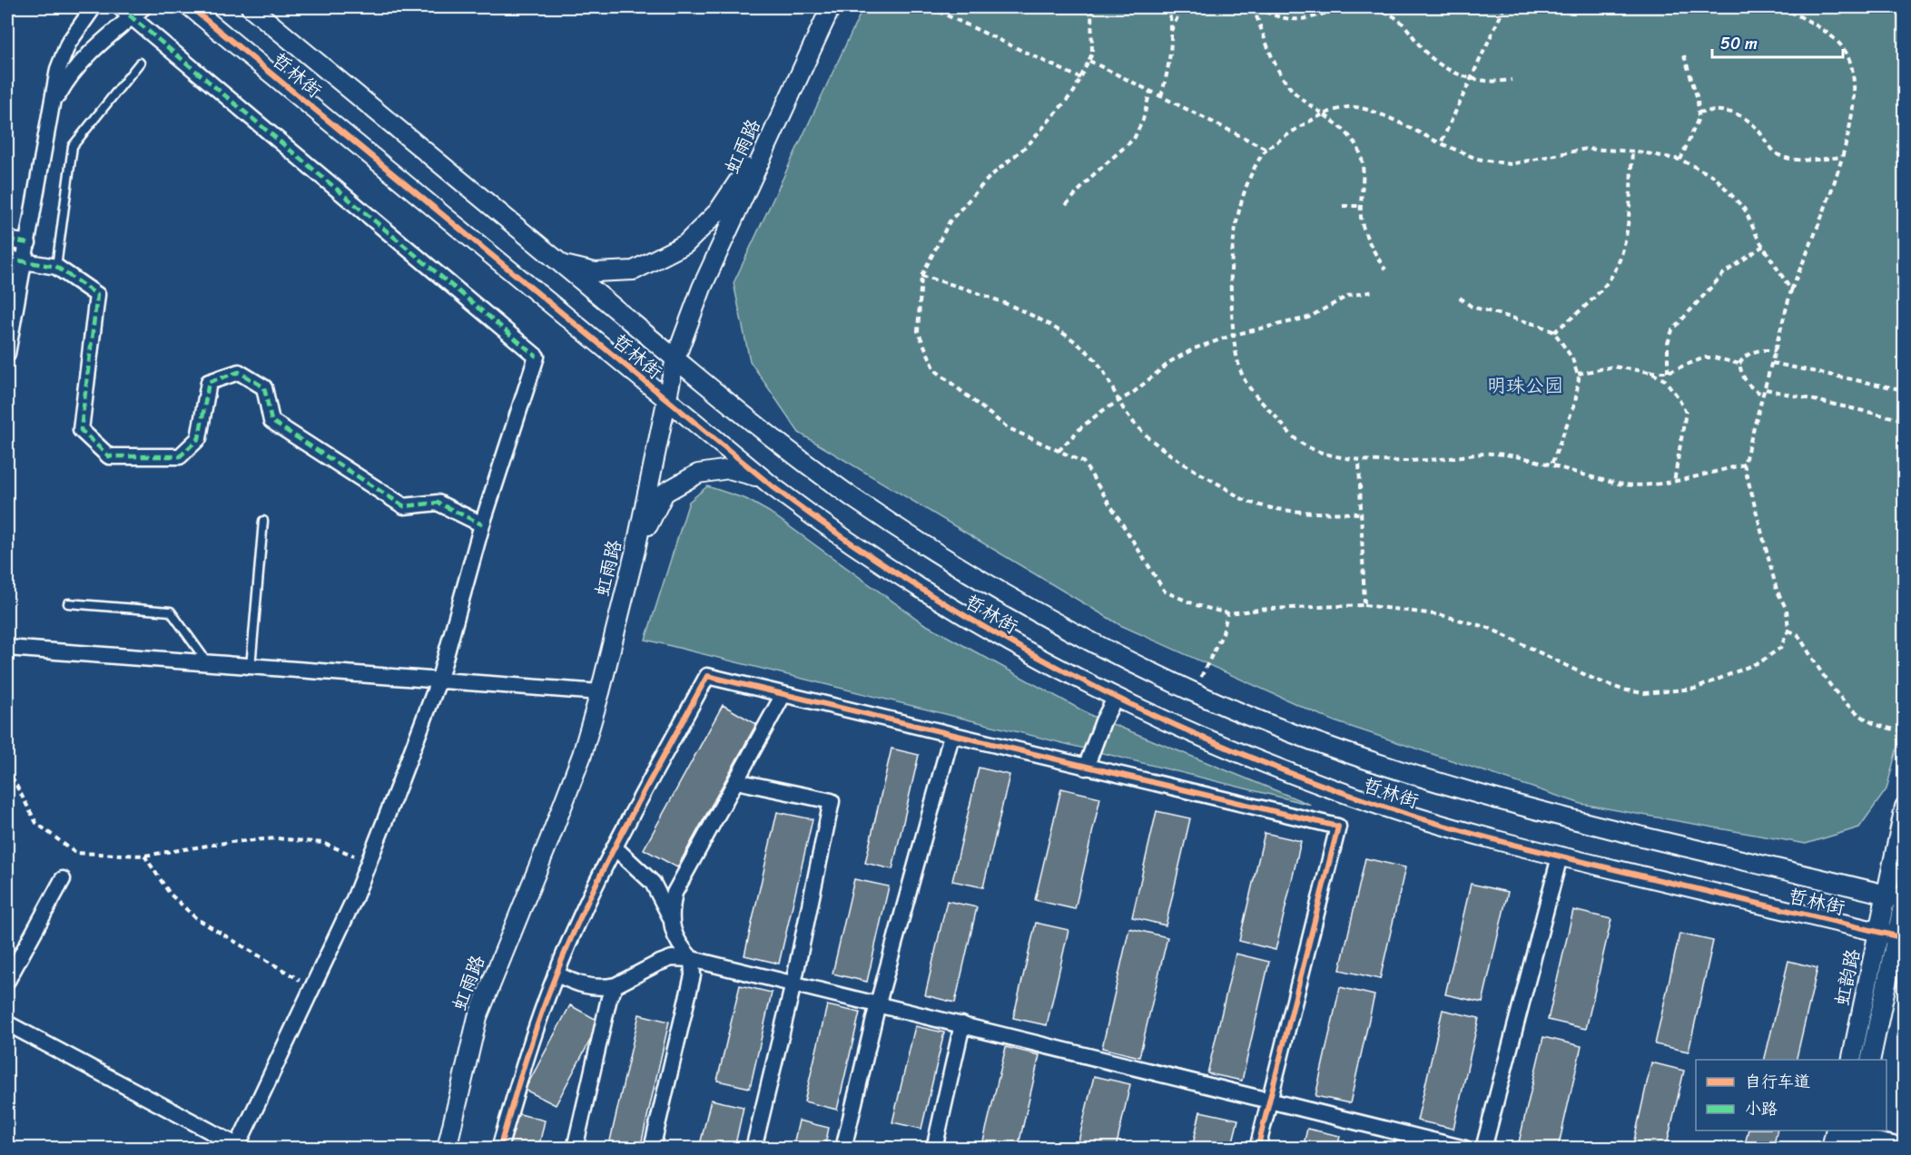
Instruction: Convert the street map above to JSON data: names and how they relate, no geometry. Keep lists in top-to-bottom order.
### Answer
{
  "streets": {
    "street": ["哲林街", "虹雨路", "虹韵路"]
  },
  "crossings": [
    ["哲林街", "虹雨路"],
    ["哲林街", "虹韵路"]
  ],
  "parks": ["明珠公园"],
  "legend": ["自行车道", "小路"],
  "scale_bar": "50 m"
}
